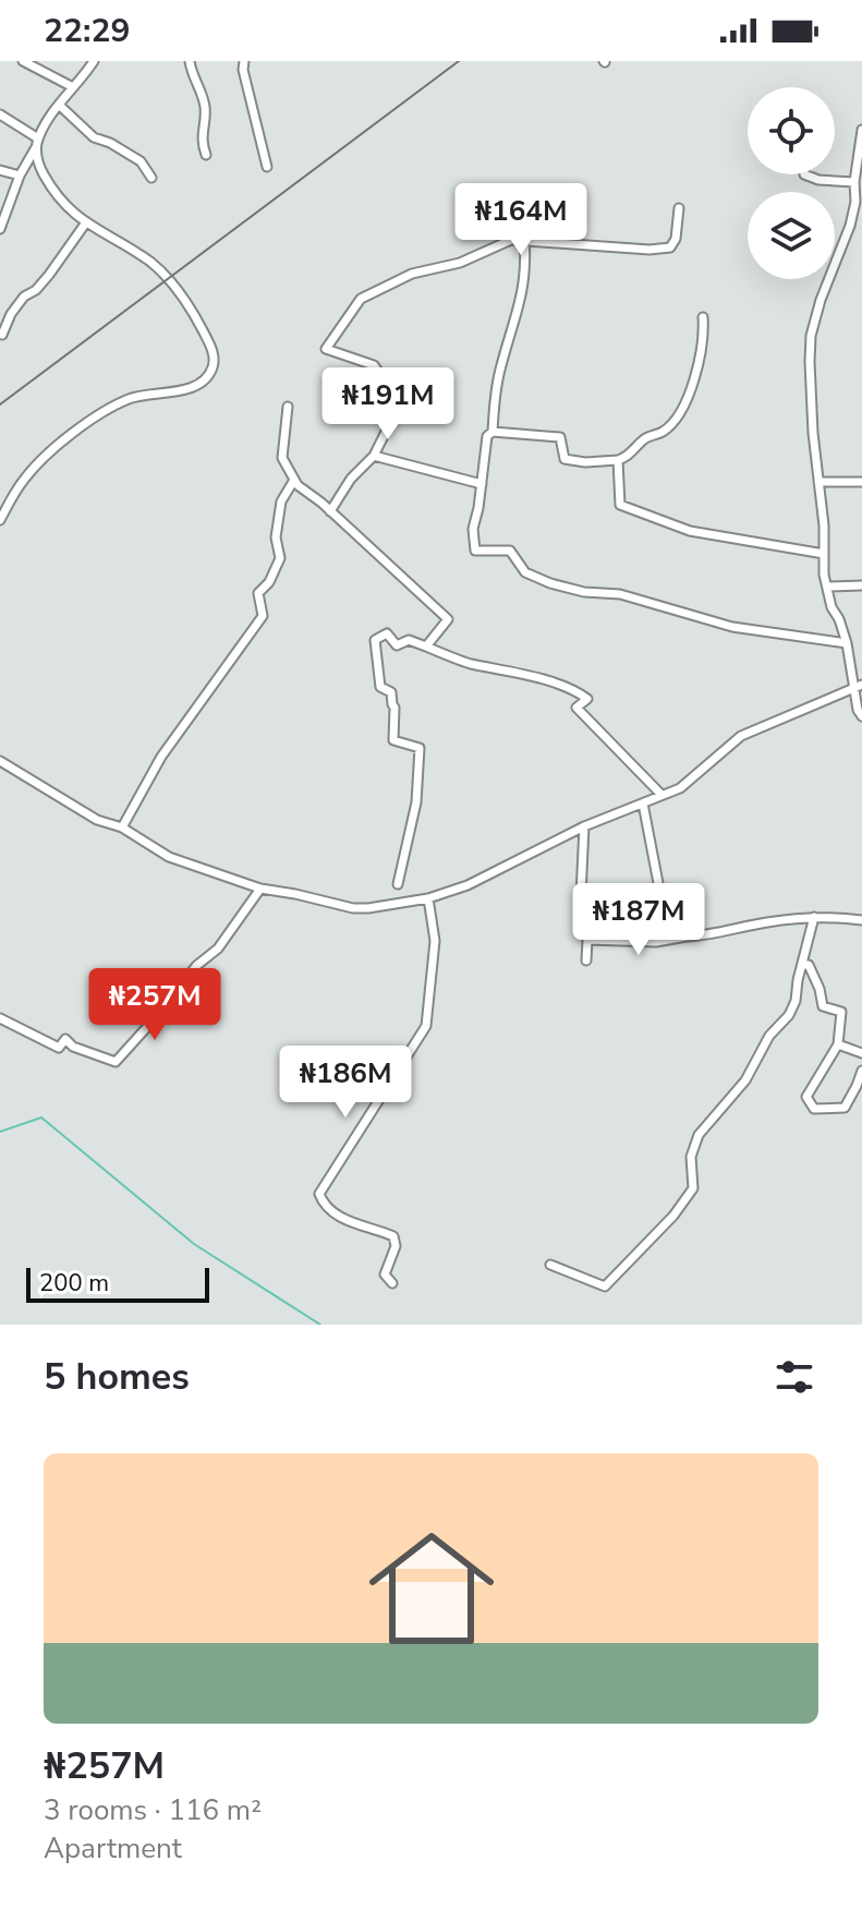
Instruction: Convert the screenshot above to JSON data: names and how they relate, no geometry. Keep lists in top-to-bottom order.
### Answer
{
  "scale_bar": "200 m",
  "page": {
    "status": "22:29",
    "price": [
      "₦164M",
      "₦191M",
      "₦187M",
      "₦257M",
      "₦186M"
    ],
    "scale": "200 m",
    "heading": "5 homes",
    "list": [
      {
        "name": "₦257M",
        "note": "3 rooms · 116 m² · Apartment"
      }
    ]
  }
}
